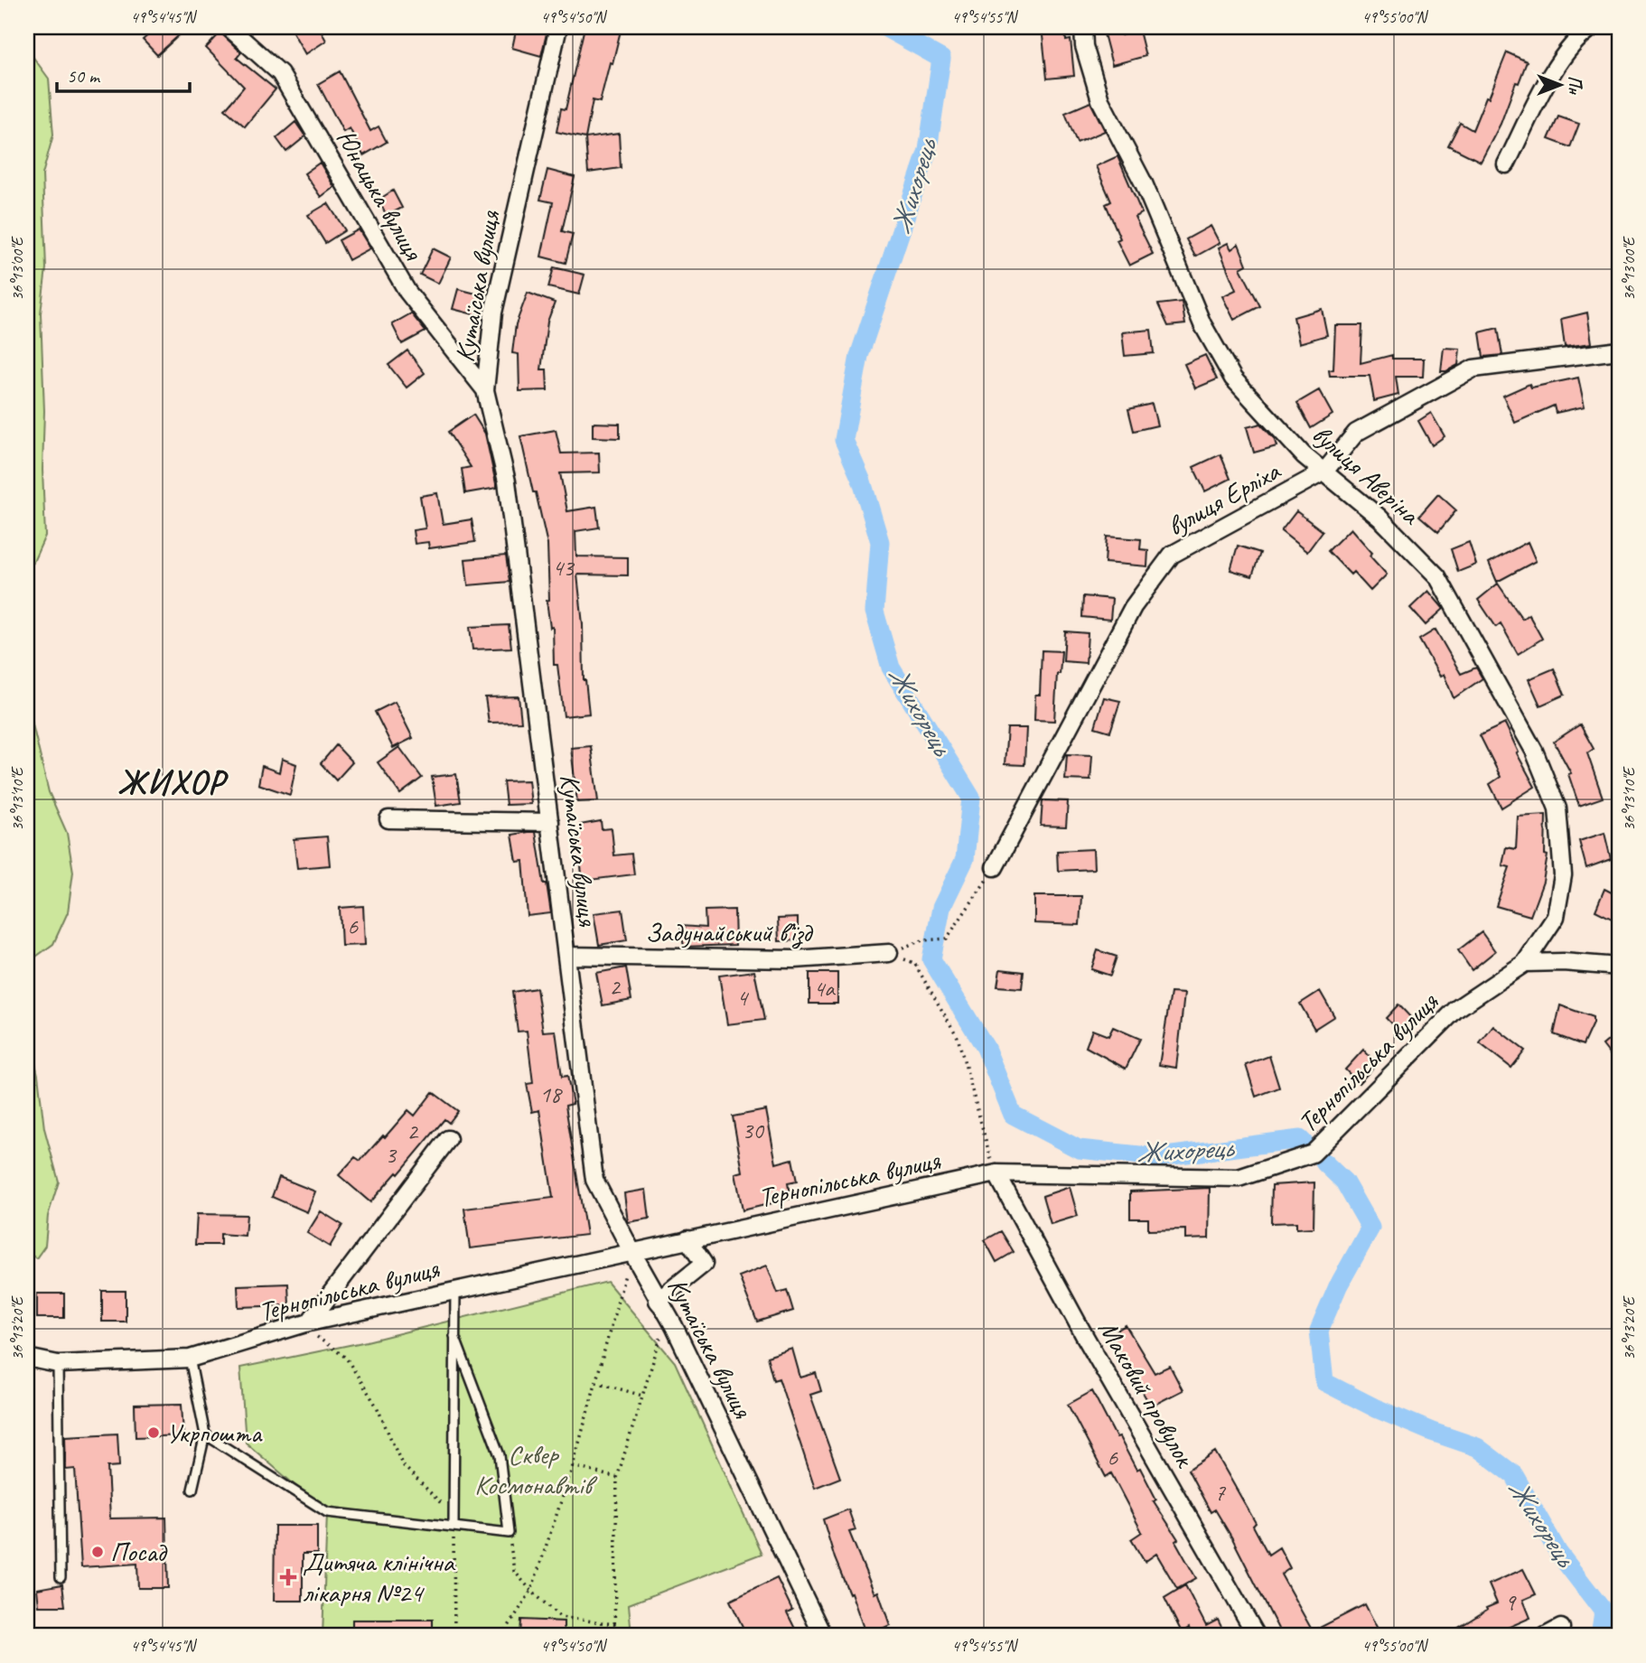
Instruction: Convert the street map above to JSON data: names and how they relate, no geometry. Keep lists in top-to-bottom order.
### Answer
{
  "streets": {
    "street": [
      "Юнацька вулиця",
      "Кутаїська вулиця",
      "вулиця Аверіна",
      "вулиця Ерліха",
      "Задунайський в’їзд",
      "Тернопільська вулиця",
      "Маковий провулок"
    ]
  },
  "crossings": [
    ["Юнацька вулиця", "Кутаїська вулиця"],
    ["Кутаїська вулиця", "Задунайський в’їзд"],
    ["Кутаїська вулиця", "Тернопільська вулиця"],
    ["вулиця Аверіна", "вулиця Ерліха"],
    ["вулиця Аверіна", "Тернопільська вулиця"],
    ["Тернопільська вулиця", "Маковий провулок"]
  ],
  "districts": ["ЖИХОР"],
  "water": ["Жихорець"],
  "parks": ["Сквер Космонавтів"],
  "places": {
    "other": ["Укрпошта", "Посад"],
    "health": ["Дитяча клінічна лікарня №24"]
  },
  "house_numbers": [
    "43",
    "6",
    "2",
    "4а",
    "4",
    "18",
    "30",
    "2",
    "3",
    "6",
    "7",
    "9"
  ],
  "scale_bar": "50 m",
  "north": "right",
  "coordinates": [
    "49°54'45\"N",
    "49°54'50\"N",
    "49°54'55\"N",
    "49°55'00\"N",
    "36°13'00\"E",
    "36°13'10\"E",
    "36°13'20\"E"
  ]
}
